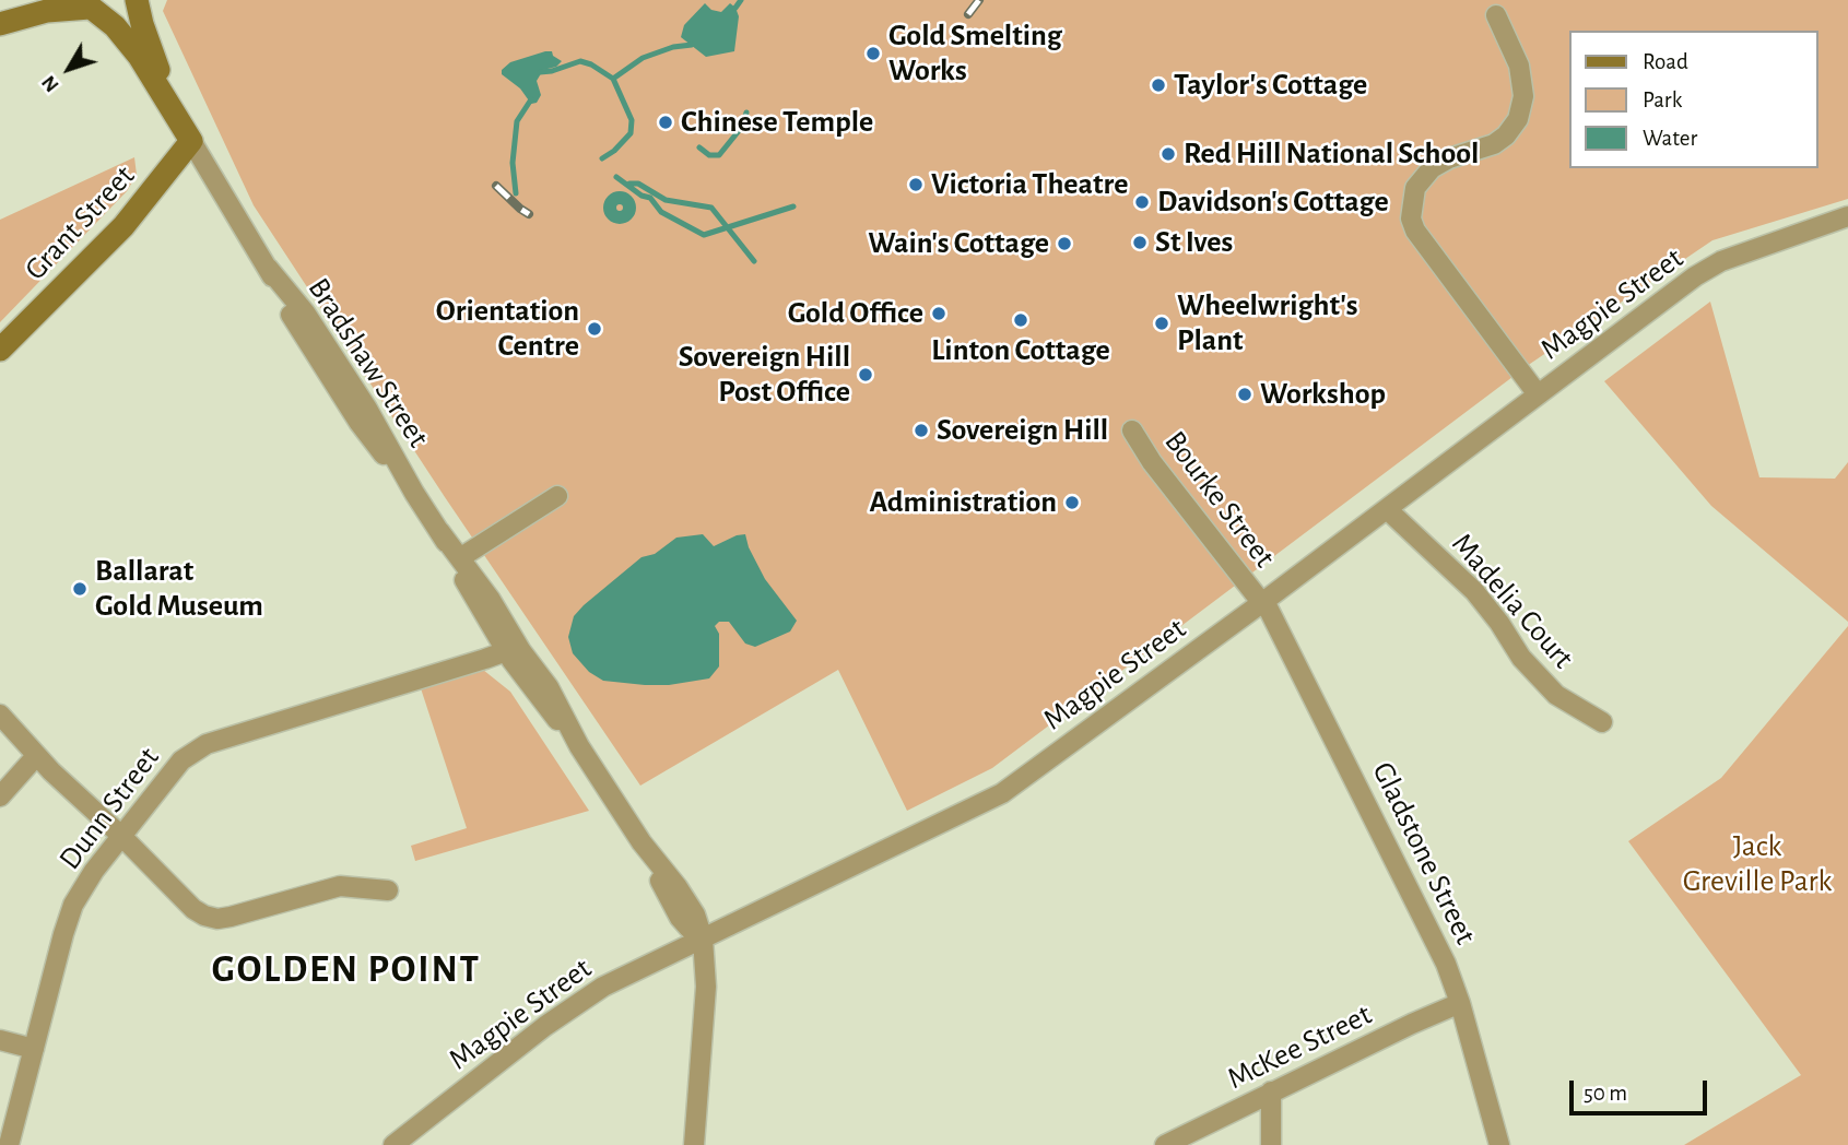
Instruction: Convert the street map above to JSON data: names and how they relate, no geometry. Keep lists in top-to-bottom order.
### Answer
{
  "streets": {
    "main road": ["Grant Street", "Bradshaw Street"],
    "street": [
      "Magpie Street",
      "Bourke Street",
      "Madelia Court",
      "Dunn Street",
      "Gladstone Street",
      "McKee Street"
    ]
  },
  "crossings": [
    ["Grant Street", "Bradshaw Street"],
    ["Magpie Street", "Bradshaw Street"],
    ["Magpie Street", "Bourke Street"],
    ["Magpie Street", "Madelia Court"],
    ["Magpie Street", "Gladstone Street"],
    ["Bradshaw Street", "Dunn Street"],
    ["Bourke Street", "Gladstone Street"],
    ["Gladstone Street", "McKee Street"]
  ],
  "districts": ["GOLDEN POINT"],
  "parks": ["Jack Greville Park"],
  "places": [
    "Gold Smelting Works",
    "Taylor's Cottage",
    "Chinese Temple",
    "Red Hill National School",
    "Victoria Theatre",
    "Davidson's Cottage",
    "St Ives",
    "Wain's Cottage",
    "Gold Office",
    "Linton Cottage",
    "Wheelwright's Plant",
    "Orientation Centre",
    "Sovereign Hill Post Office",
    "Workshop",
    "Sovereign Hill",
    "Administration",
    "Ballarat Gold Museum"
  ],
  "legend": ["Road", "Park", "Water"],
  "scale_bar": "50 m",
  "north": "bottom left"
}
